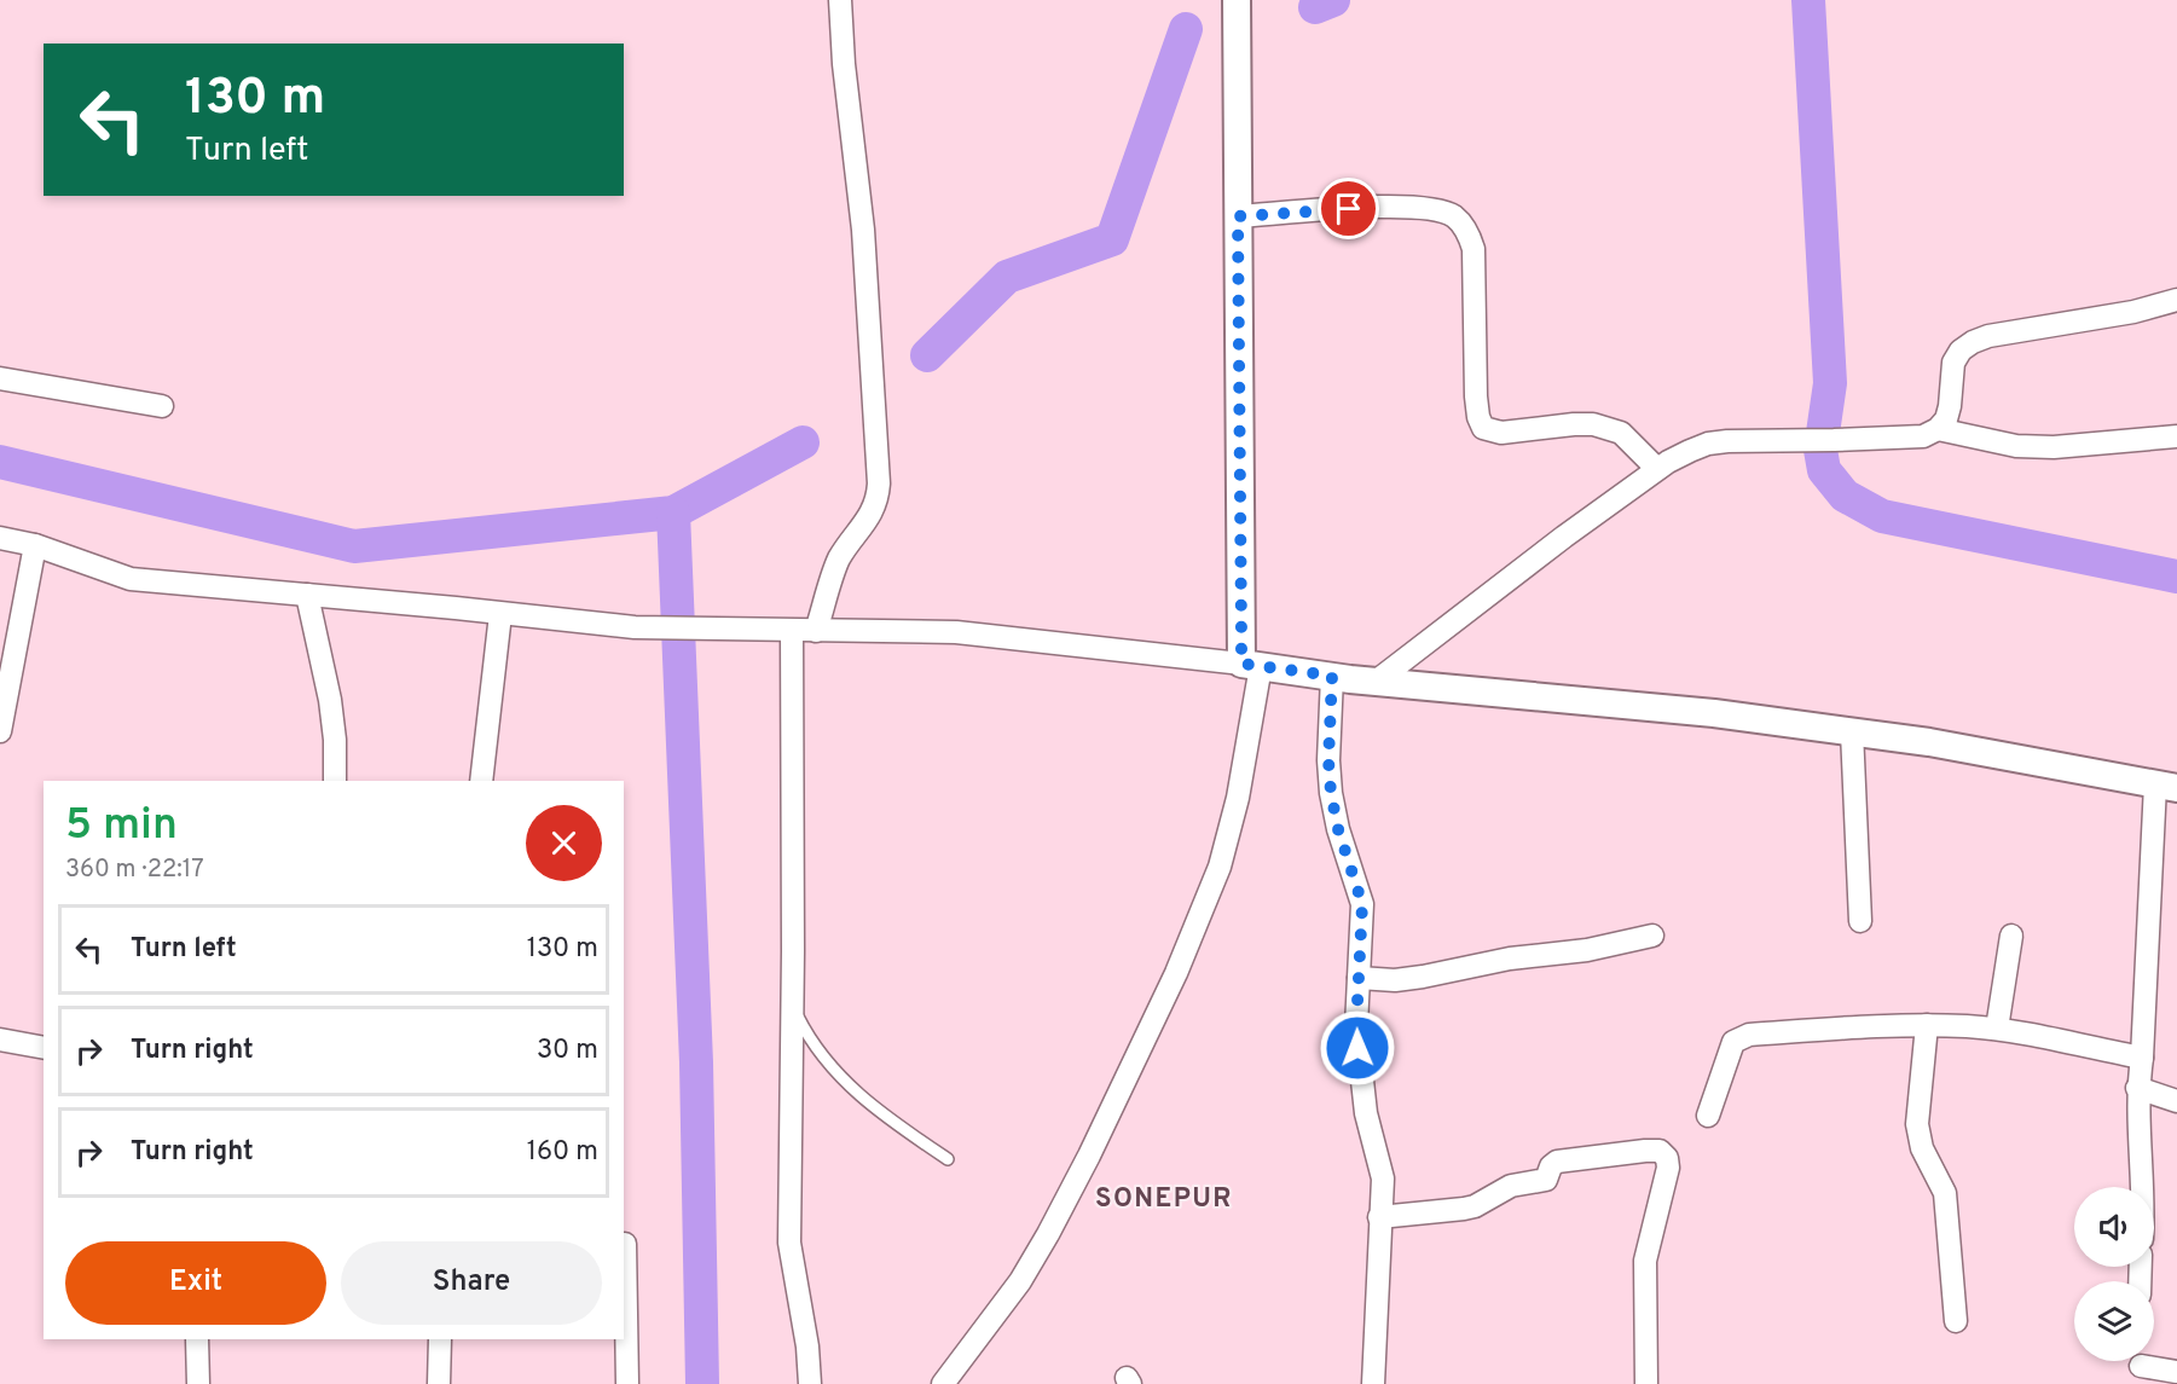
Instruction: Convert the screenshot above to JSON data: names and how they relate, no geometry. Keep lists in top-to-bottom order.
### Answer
{
  "districts": ["SONEPUR"],
  "page": {
    "turn": ["130 m", "Turn left"],
    "heading": ["5 min", "360 m · 22:17"],
    "list": [
      {
        "name": "Turn left",
        "value": "130 m"
      },
      {
        "name": "Turn right",
        "value": "30 m"
      },
      {
        "name": "Turn right",
        "value": "160 m"
      }
    ],
    "buttons": ["Exit", "Share"]
  }
}
